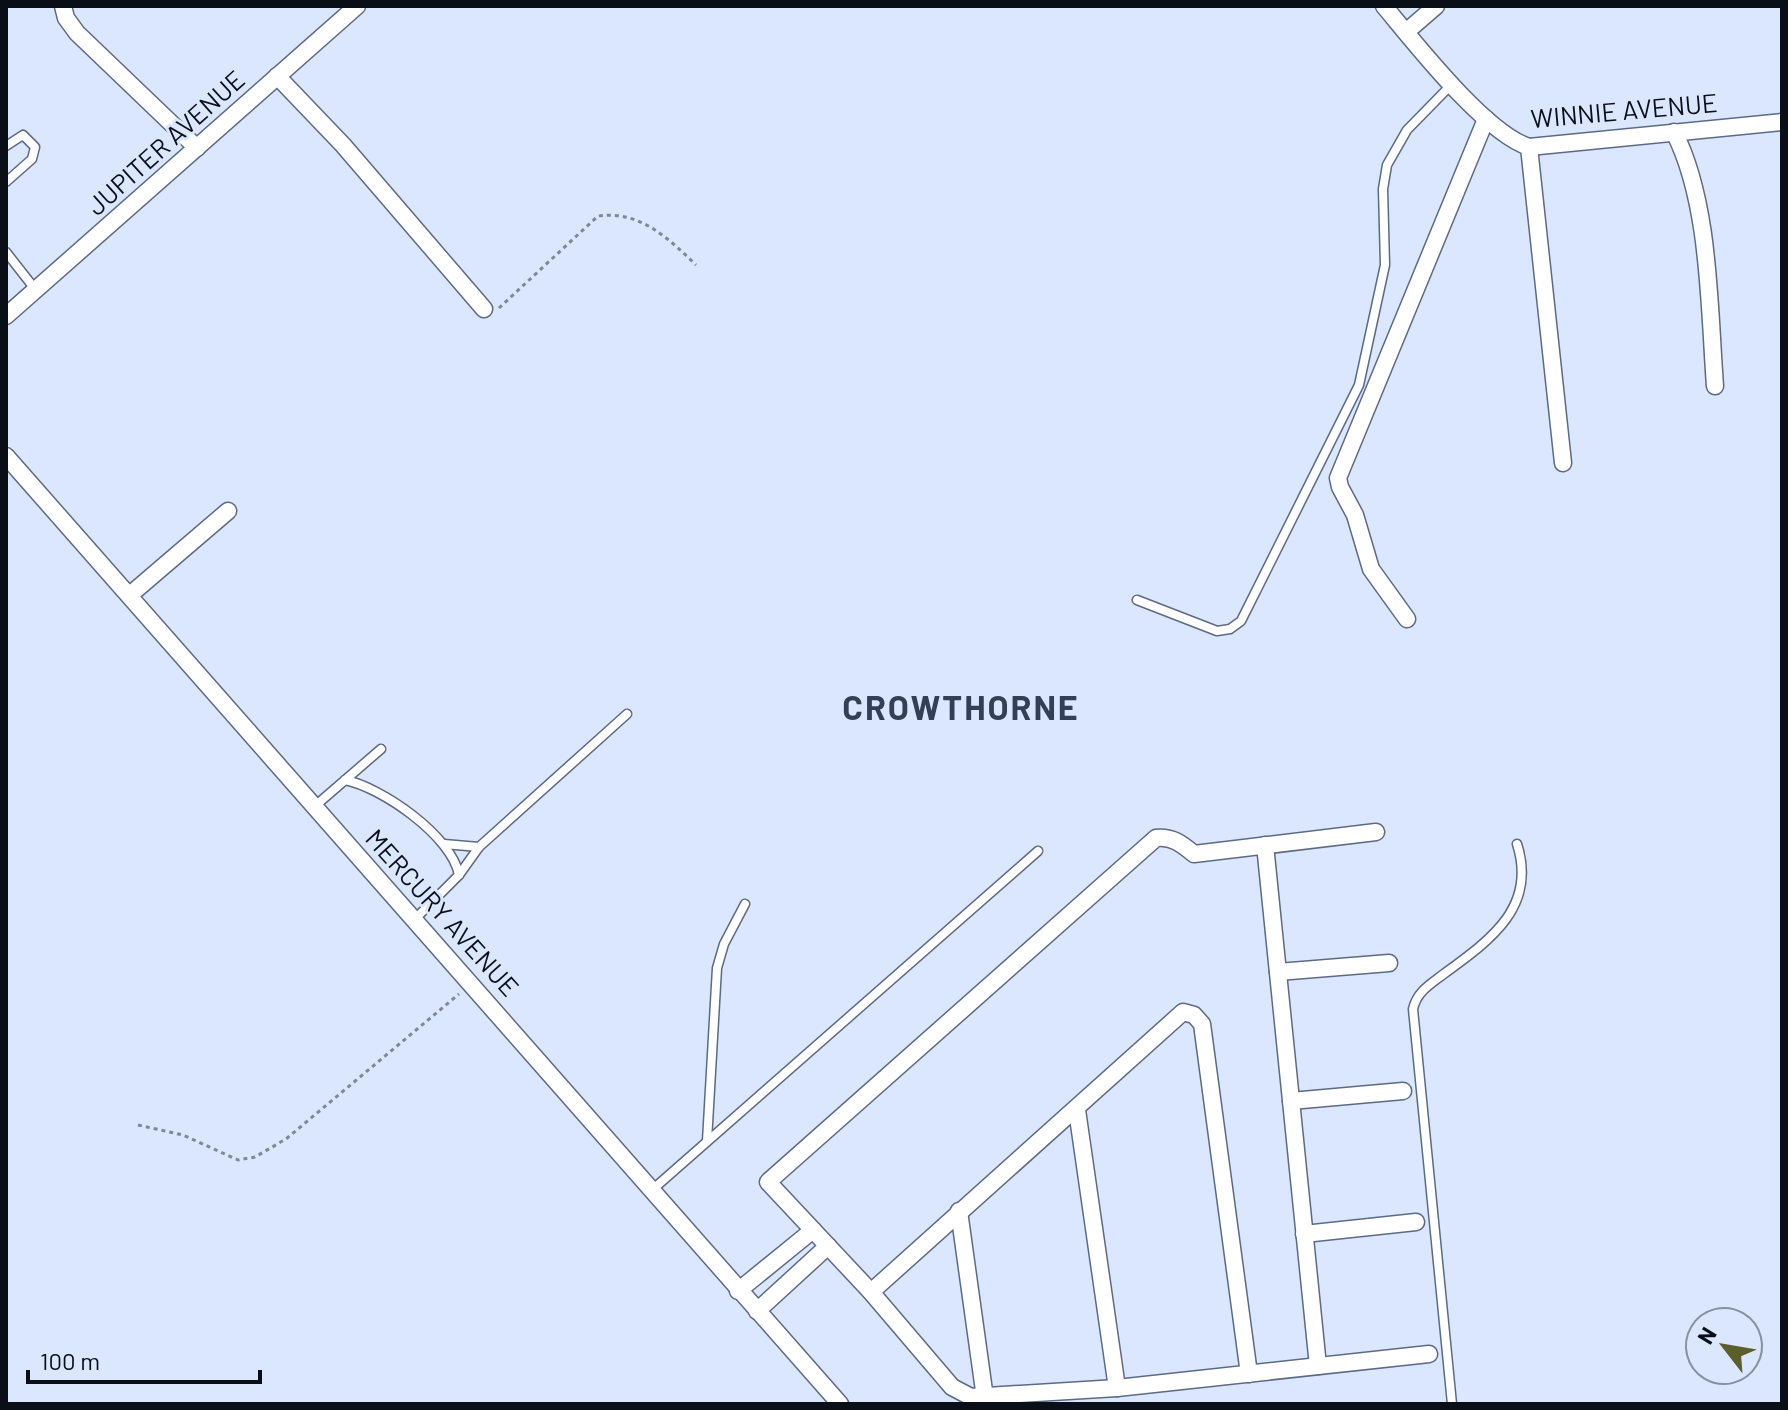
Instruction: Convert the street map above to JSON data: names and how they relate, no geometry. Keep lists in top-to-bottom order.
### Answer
{
  "streets": {
    "street": ["WINNIE AVENUE", "JUPITER AVENUE", "MERCURY AVENUE"]
  },
  "districts": ["CROWTHORNE"],
  "scale_bar": "100 m",
  "north": "top left"
}
